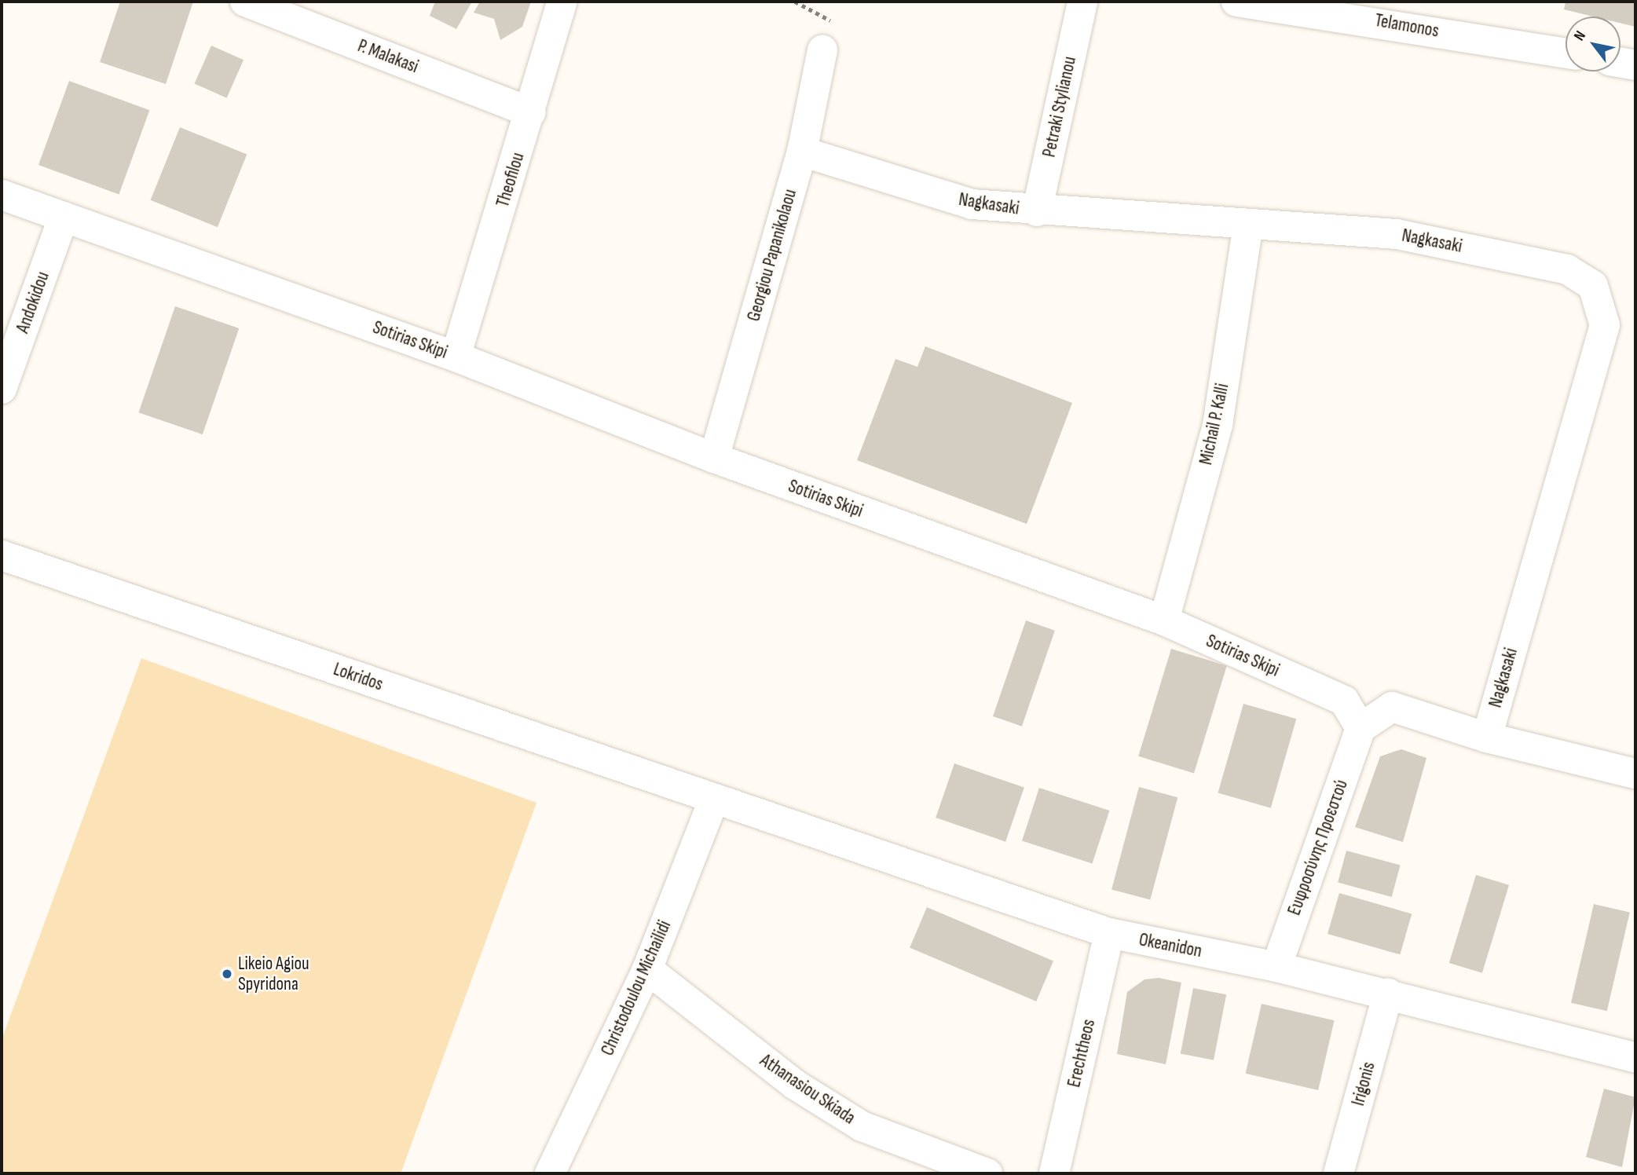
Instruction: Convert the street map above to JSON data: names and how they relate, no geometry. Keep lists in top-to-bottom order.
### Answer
{
  "streets": {
    "street": [
      "Telamonos",
      "P. Malakasi",
      "Petraki Stylianou",
      "Theofilou",
      "Nagkasaki",
      "Georgiou Papanikolaou",
      "Andokidou",
      "Sotirias Skipi",
      "Michail P. Kalli",
      "Lokridos",
      "Ευφροσύνης Προεστού",
      "Okeanidon",
      "Christodoulou Michailidi",
      "Erechtheos",
      "Irigonis",
      "Athanasiou Skiada"
    ]
  },
  "crossings": [
    ["P. Malakasi", "Theofilou"],
    ["Petraki Stylianou", "Nagkasaki"],
    ["Theofilou", "Sotirias Skipi"],
    ["Nagkasaki", "Georgiou Papanikolaou"],
    ["Nagkasaki", "Michail P. Kalli"],
    ["Georgiou Papanikolaou", "Sotirias Skipi"],
    ["Andokidou", "Sotirias Skipi"],
    ["Sotirias Skipi", "Michail P. Kalli"],
    ["Sotirias Skipi", "Ευφροσύνης Προεστού"],
    ["Lokridos", "Okeanidon"],
    ["Lokridos", "Christodoulou Michailidi"],
    ["Ευφροσύνης Προεστού", "Okeanidon"],
    ["Okeanidon", "Christodoulou Michailidi"],
    ["Okeanidon", "Erechtheos"],
    ["Okeanidon", "Irigonis"],
    ["Christodoulou Michailidi", "Athanasiou Skiada"]
  ],
  "places": ["Likeio Agiou Spyridona"],
  "north": "top left"
}
